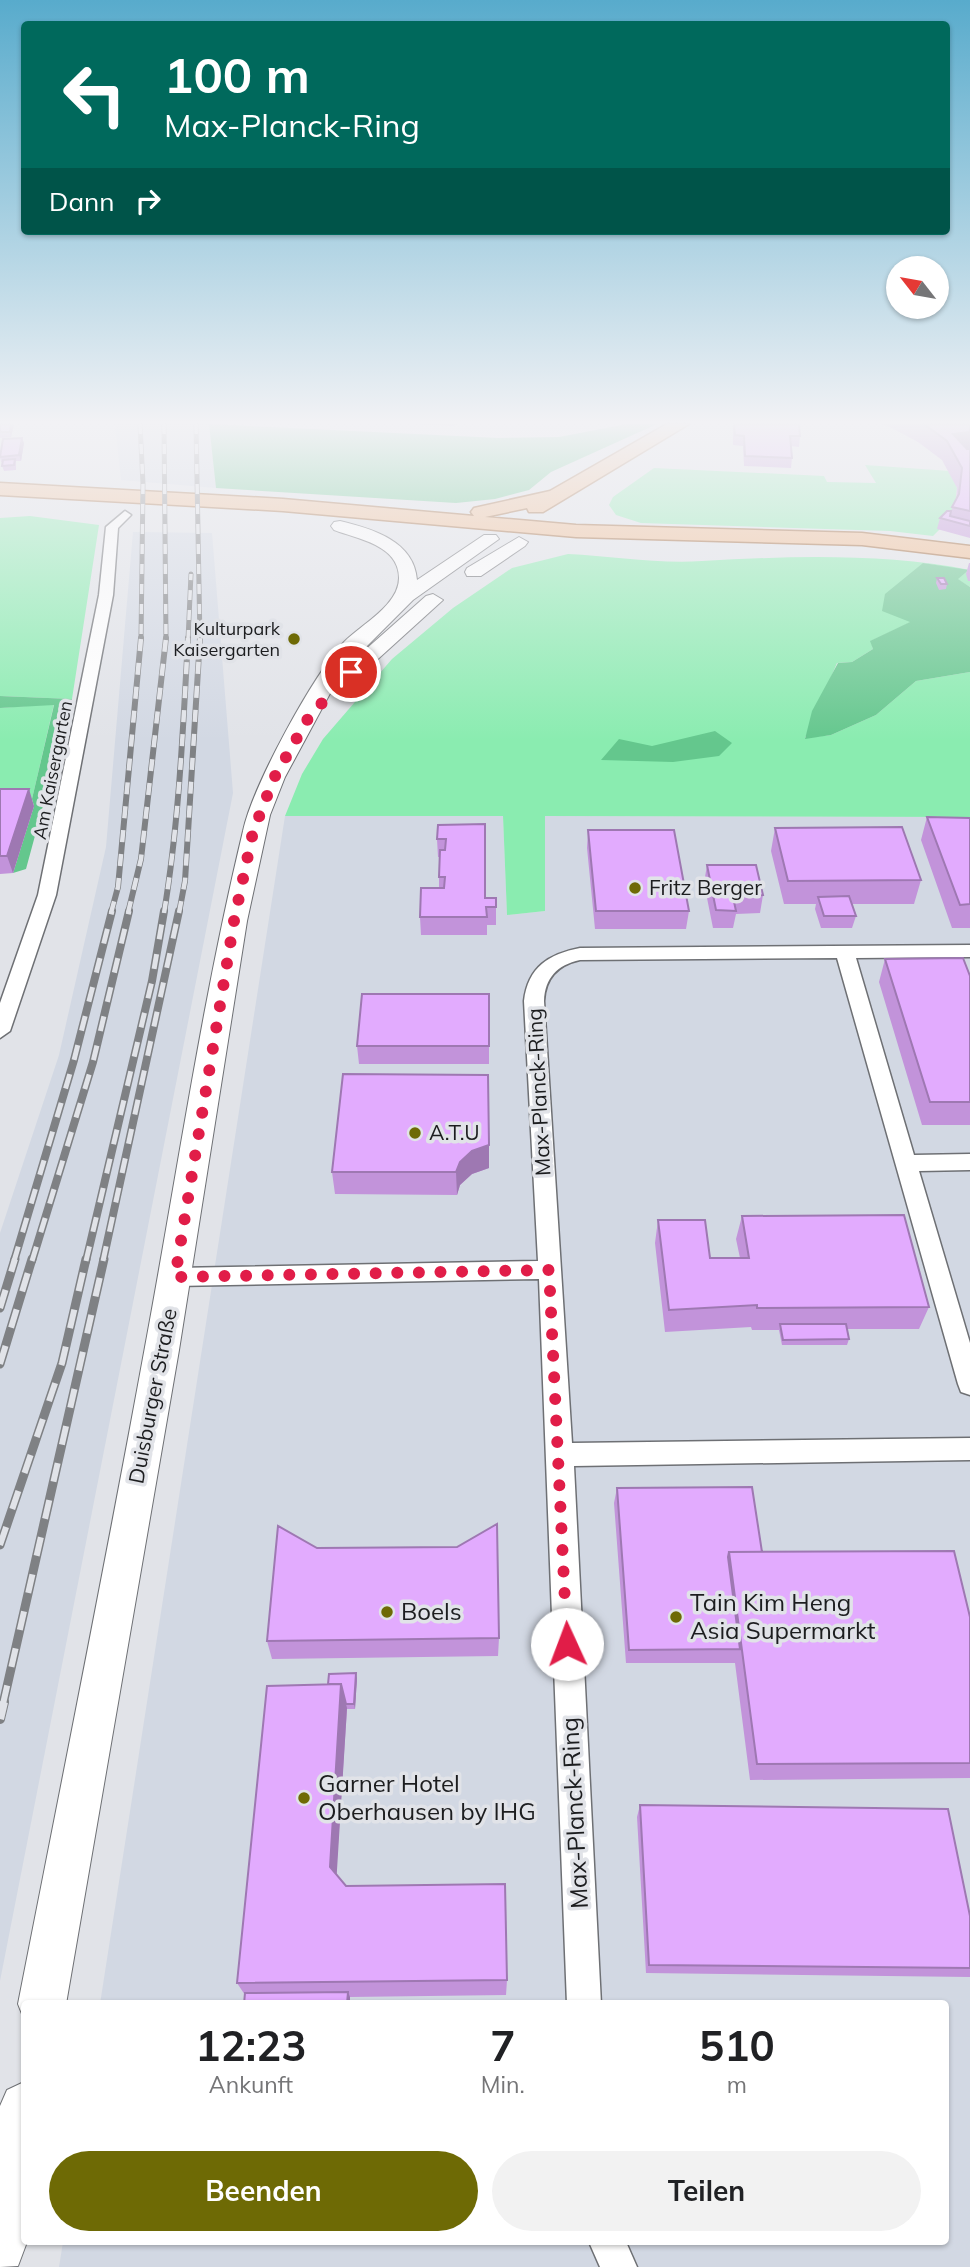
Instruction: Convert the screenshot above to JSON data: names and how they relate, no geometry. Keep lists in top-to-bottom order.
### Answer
{
  "streets": {
    "main road": ["Duisburger Straße"],
    "street": ["Am Kaisergarten", "Max-Planck-Ring"]
  },
  "places": [
    "Kulturpark Kaisergarten",
    "Fritz Berger",
    "A.T.U",
    "Boels",
    "Tain Kim Heng Asia Supermarkt",
    "Garner Hotel Oberhausen by IHG"
  ],
  "north": "top left",
  "page": {
    "turn": ["100 m", "Max-Planck-Ring"],
    "then": "Dann",
    "eta": [
      "12:23",
      "Ankunft",
      "7",
      "Min.",
      "510",
      "m"
    ],
    "buttons": ["Beenden", "Teilen"]
  }
}
